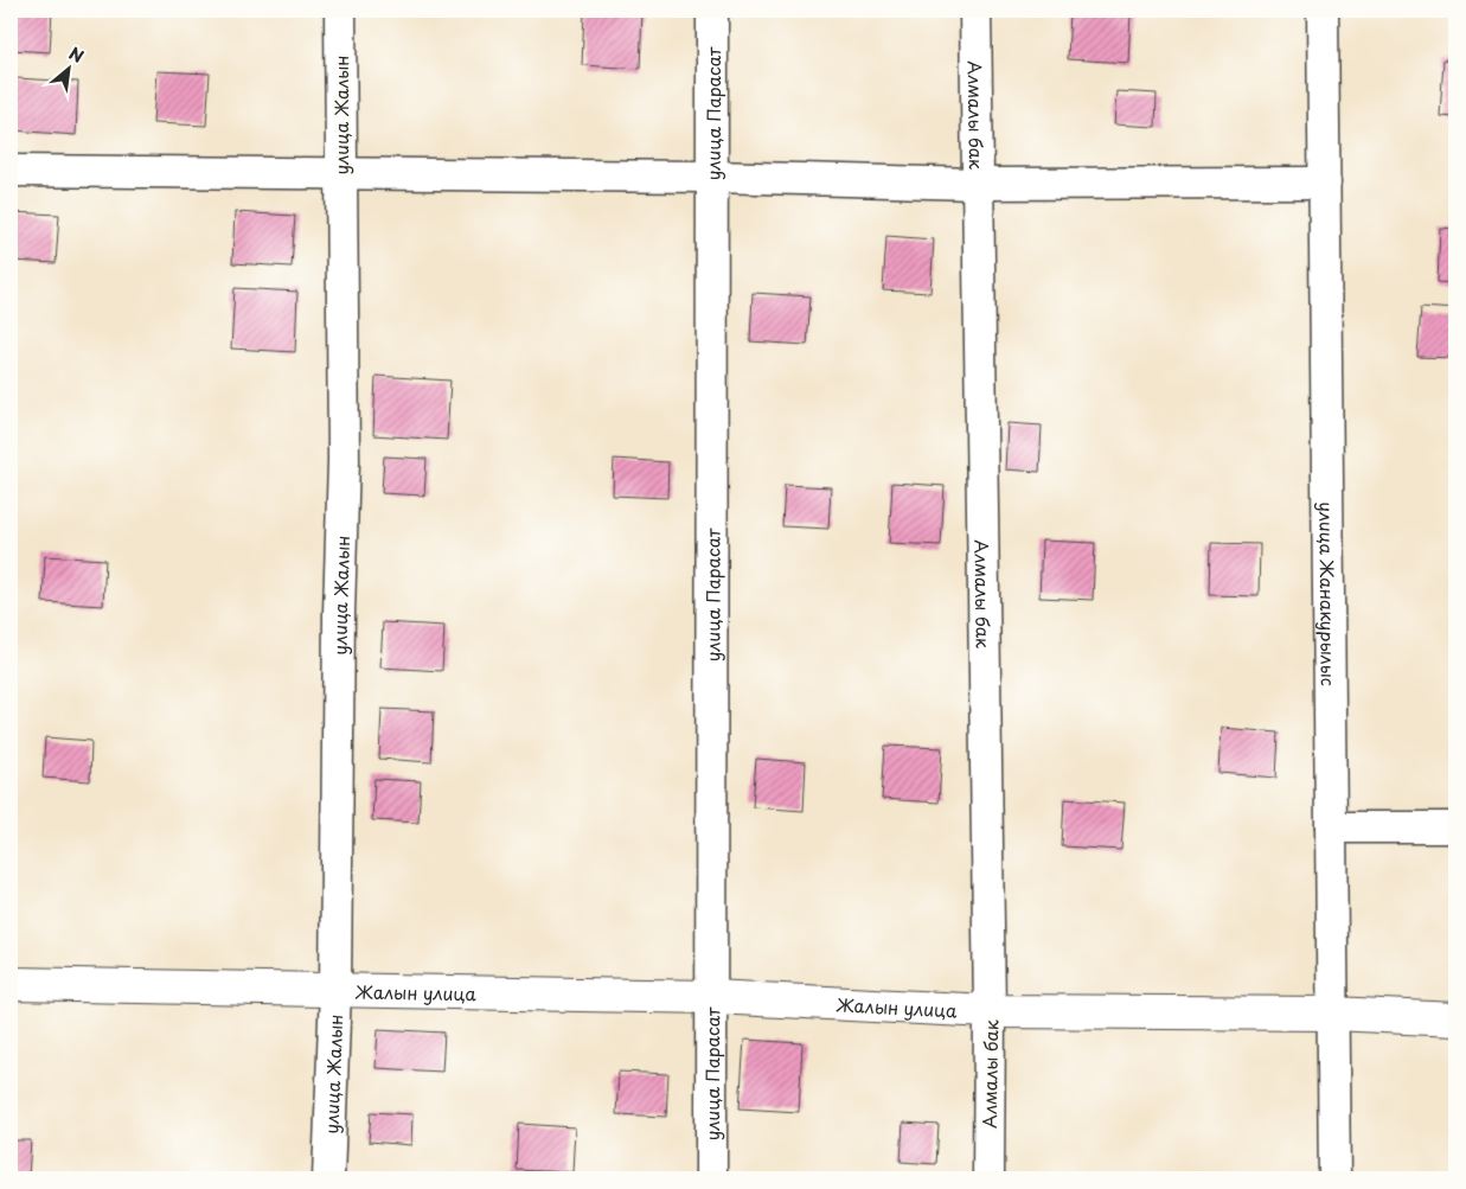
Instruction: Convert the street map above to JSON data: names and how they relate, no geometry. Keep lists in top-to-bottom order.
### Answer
{
  "streets": {
    "street": [
      "улица Жалын",
      "улица Парасат",
      "Алмалы бак",
      "улица Жанакурылыс",
      "Жалын улица"
    ]
  },
  "crossings": [
    ["улица Жалын", "Жалын улица"],
    ["улица Парасат", "Жалын улица"],
    ["Алмалы бак", "Жалын улица"],
    ["улица Жанакурылыс", "Жалын улица"]
  ],
  "north": "top right"
}
